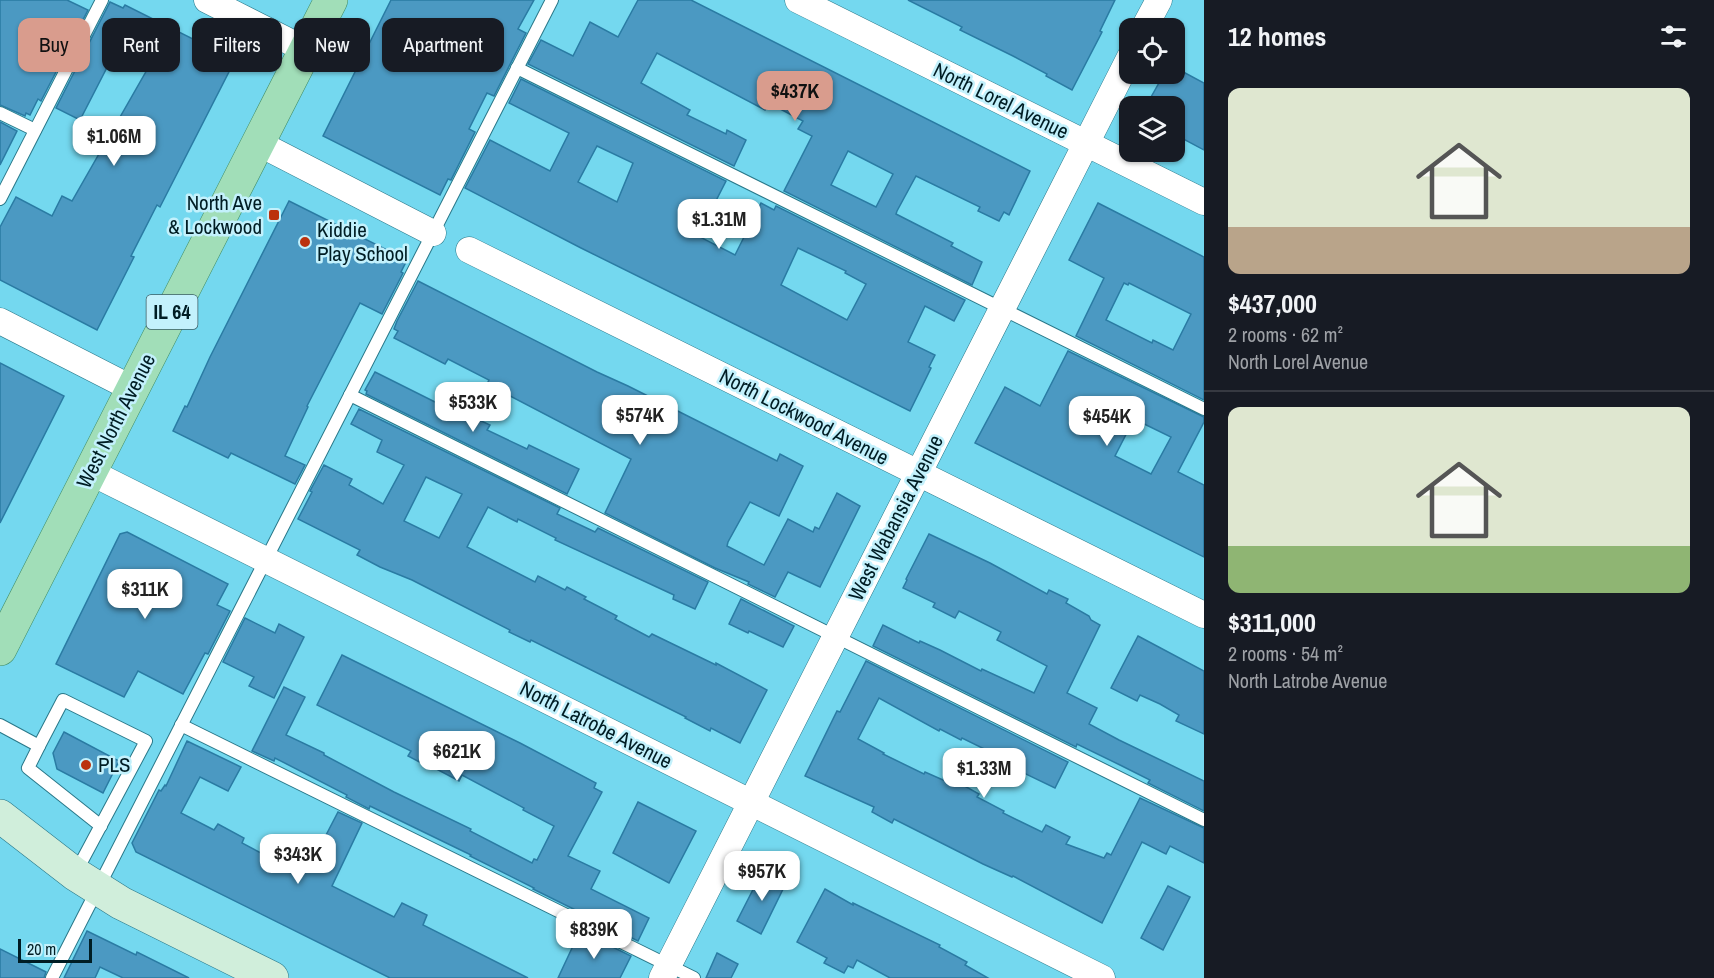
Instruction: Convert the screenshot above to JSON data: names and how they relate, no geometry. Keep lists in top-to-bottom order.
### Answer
{
  "streets": {
    "main road": ["IL 64", "West North Avenue"],
    "street": [
      "North Lorel Avenue",
      "North Lockwood Avenue",
      "West Wabansia Avenue",
      "North Latrobe Avenue"
    ]
  },
  "crossings": [
    ["North Lorel Avenue", "West Wabansia Avenue"],
    ["North Lockwood Avenue", "West Wabansia Avenue"],
    ["West North Avenue", "North Latrobe Avenue"],
    ["West Wabansia Avenue", "North Latrobe Avenue"]
  ],
  "places": {
    "transit": ["North Ave & Lockwood"],
    "other": ["Kiddie Play School", "PLS"]
  },
  "scale_bar": "20 m",
  "page": {
    "heading": "12 homes",
    "chip": [
      "Buy",
      "Rent",
      "Filters",
      "New",
      "Apartment"
    ],
    "price": [
      "$437K",
      "$1.06M",
      "$1.31M",
      "$533K",
      "$574K",
      "$454K",
      "$311K",
      "$621K",
      "$1.33M",
      "$343K",
      "$957K",
      "$839K"
    ],
    "list": [
      {
        "name": "$437,000",
        "note": "2 rooms · 62 m² · North Lorel Avenue"
      },
      {
        "name": "$311,000",
        "note": "2 rooms · 54 m² · North Latrobe Avenue"
      }
    ],
    "scale": "20 m"
  }
}
